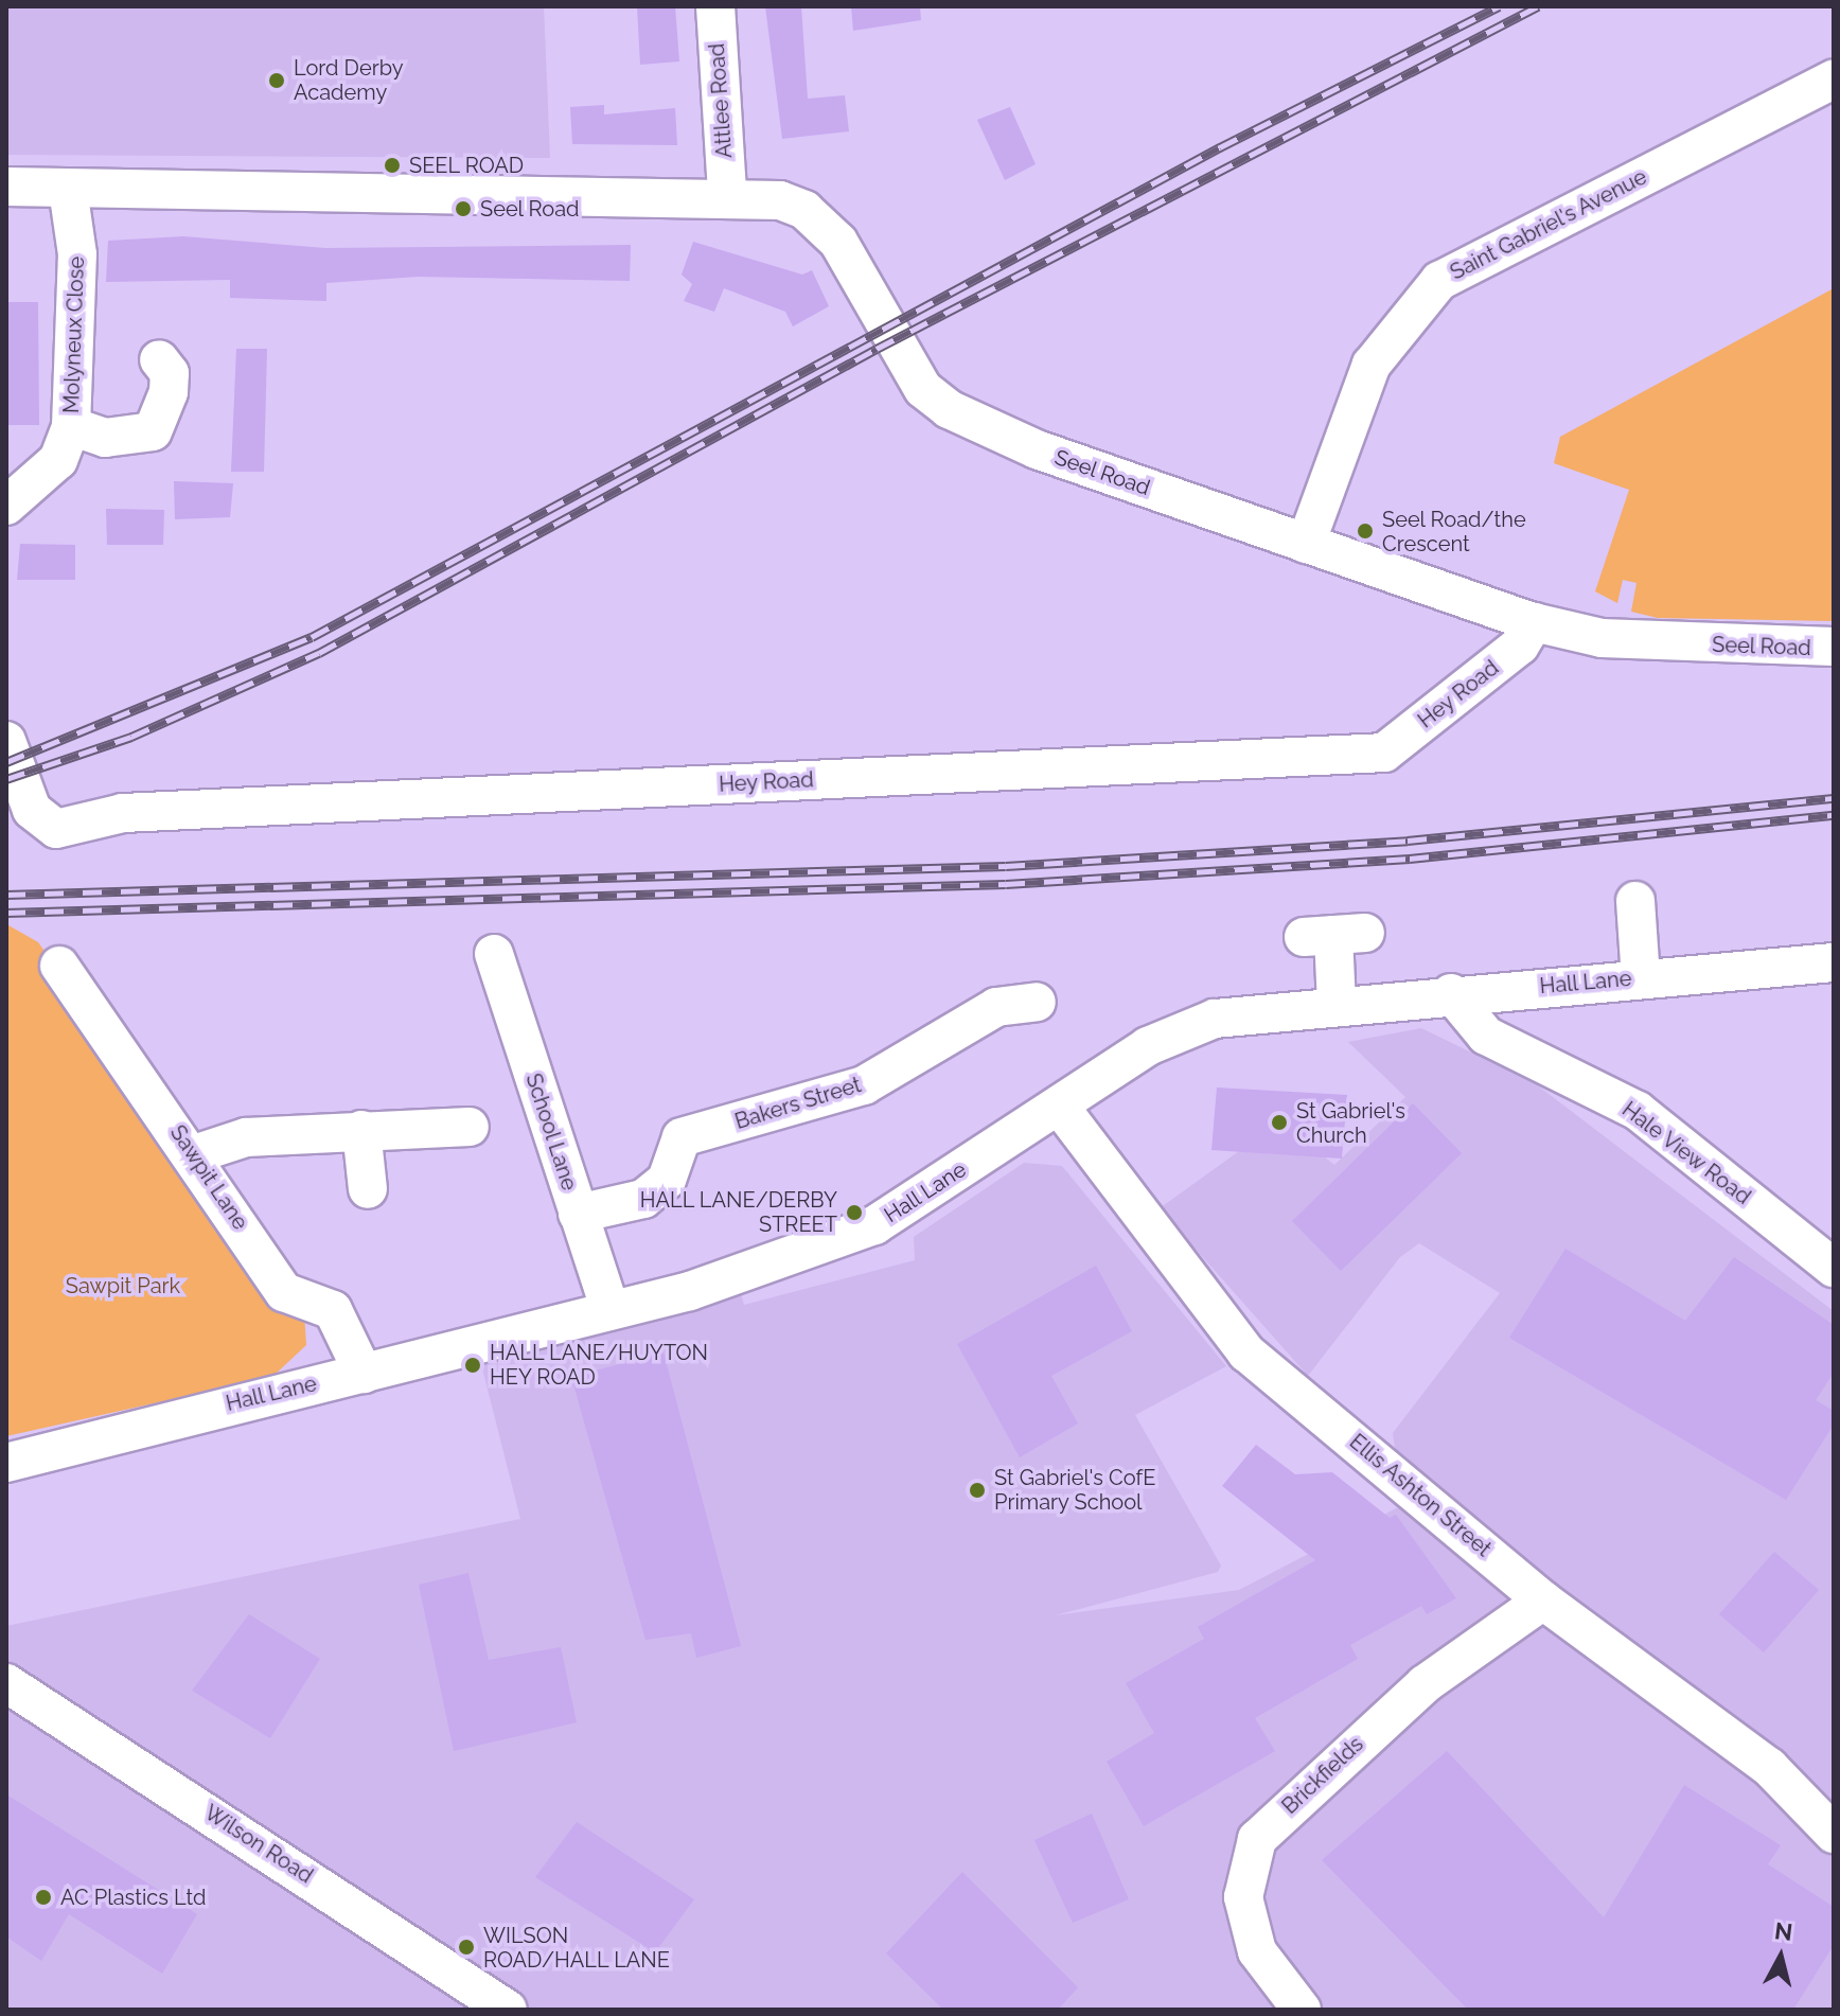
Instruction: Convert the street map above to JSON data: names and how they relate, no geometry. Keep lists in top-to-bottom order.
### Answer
{
  "streets": {
    "street": [
      "Attlee Road",
      "Saint Gabriel's Avenue",
      "Molyneux Close",
      "Seel Road",
      "Hey Road",
      "Hall Lane",
      "Bakers Street",
      "School Lane",
      "Hale View Road",
      "Sawpit Lane",
      "Ellis Ashton Street",
      "Brickfields",
      "Wilson Road"
    ]
  },
  "crossings": [
    ["Attlee Road", "Seel Road"],
    ["Saint Gabriel's Avenue", "Seel Road"],
    ["Molyneux Close", "Seel Road"],
    ["Seel Road", "Hey Road"],
    ["Hall Lane", "School Lane"],
    ["Hall Lane", "Hale View Road"],
    ["Hall Lane", "Sawpit Lane"],
    ["Hall Lane", "Ellis Ashton Street"],
    ["Bakers Street", "School Lane"],
    ["Ellis Ashton Street", "Brickfields"]
  ],
  "parks": ["Sawpit Park"],
  "places": [
    "Lord Derby Academy",
    "SEEL ROAD",
    "Seel Road",
    "Seel Road/the Crescent",
    "St Gabriel's Church",
    "HALL LANE/DERBY STREET",
    "HALL LANE/HUYTON HEY ROAD",
    "St Gabriel's CofE Primary School",
    "AC Plastics Ltd",
    "WILSON ROAD/HALL LANE"
  ],
  "north": "top"
}
